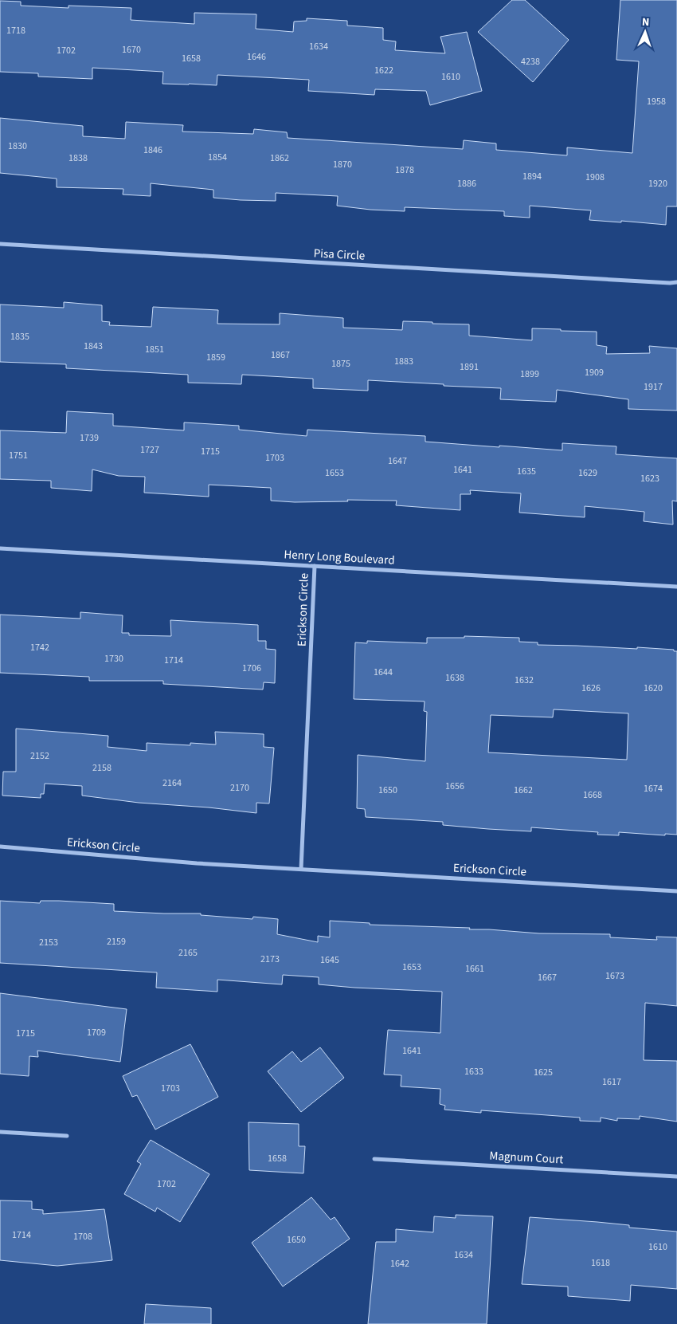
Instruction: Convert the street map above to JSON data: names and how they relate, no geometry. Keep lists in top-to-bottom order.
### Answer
{
  "streets": {
    "street": [
      "Pisa Circle",
      "Henry Long Boulevard",
      "Erickson Circle",
      "Magnum Court"
    ]
  },
  "crossings": [
    ["Henry Long Boulevard", "Erickson Circle"]
  ],
  "house_numbers": [
    "1718",
    "1634",
    "1670",
    "1702",
    "1646",
    "1658",
    "4238",
    "1622",
    "1610",
    "1958",
    "1830",
    "1846",
    "1854",
    "1838",
    "1862",
    "1870",
    "1878",
    "1894",
    "1908",
    "1886",
    "1920",
    "1835",
    "1843",
    "1851",
    "1867",
    "1859",
    "1883",
    "1875",
    "1891",
    "1909",
    "1899",
    "1917",
    "1739",
    "1727",
    "1715",
    "1751",
    "1703",
    "1647",
    "1641",
    "1635",
    "1653",
    "1629",
    "1623",
    "1742",
    "1730",
    "1714",
    "1706",
    "1644",
    "1638",
    "1632",
    "1626",
    "1620",
    "2152",
    "2158",
    "2164",
    "1656",
    "2170",
    "1674",
    "1650",
    "1662",
    "1668",
    "2159",
    "2153",
    "2165",
    "2173",
    "1645",
    "1653",
    "1661",
    "1673",
    "1667",
    "1709",
    "1715",
    "1641",
    "1633",
    "1625",
    "1617",
    "1703",
    "1658",
    "1702",
    "1714",
    "1708",
    "1650",
    "1610",
    "1634",
    "1618",
    "1642"
  ],
  "north": "top"
}
